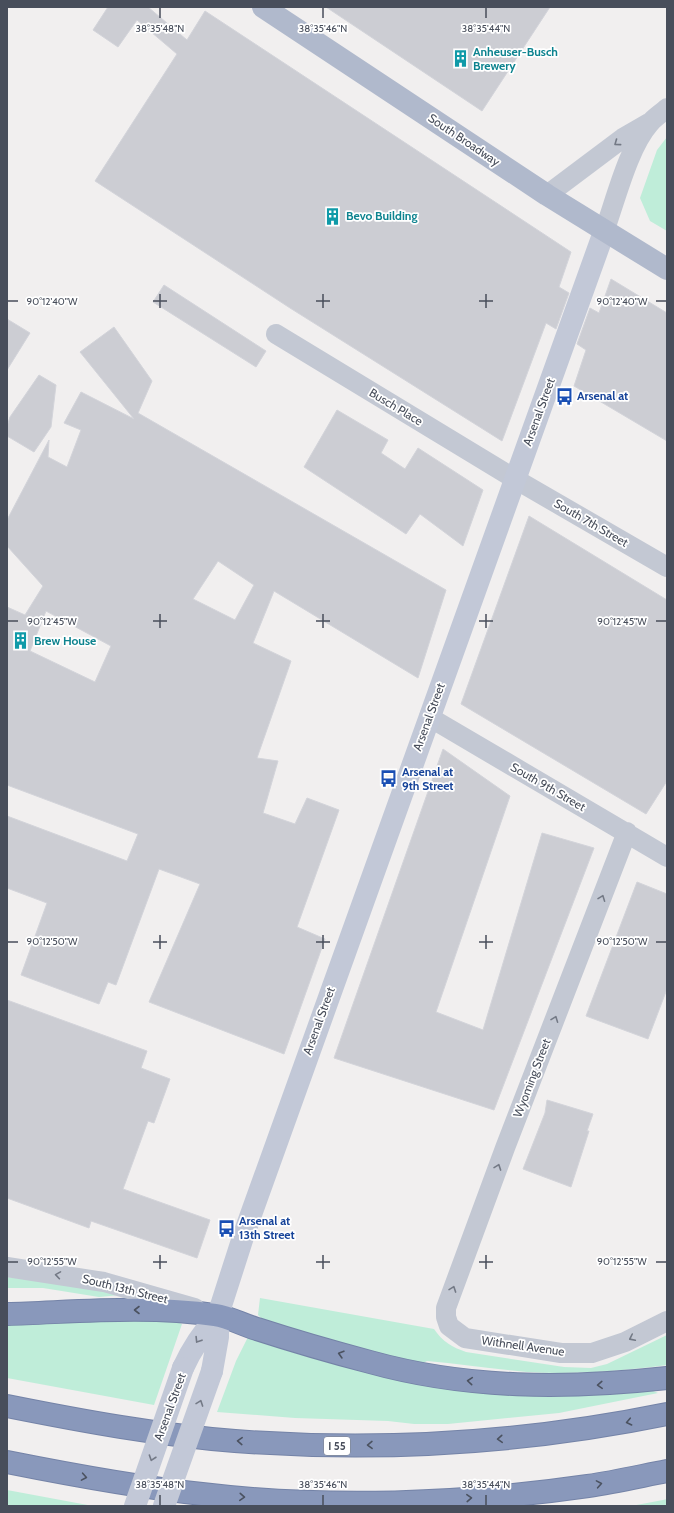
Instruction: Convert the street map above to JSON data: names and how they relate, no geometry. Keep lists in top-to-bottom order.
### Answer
{
  "streets": {
    "highway": ["I 55"],
    "main road": ["South Broadway", "Arsenal Street"],
    "street": [
      "Busch Place",
      "South 7th Street",
      "South 9th Street",
      "Wyoming Street",
      "South 13th Street",
      "Withnell Avenue"
    ]
  },
  "crossings": [
    ["South Broadway", "Arsenal Street"],
    ["Busch Place", "Arsenal Street"],
    ["Busch Place", "South 7th Street"],
    ["Arsenal Street", "South 7th Street"],
    ["Arsenal Street", "South 9th Street"],
    ["Arsenal Street", "South 13th Street"],
    ["South 9th Street", "Wyoming Street"],
    ["Wyoming Street", "Withnell Avenue"]
  ],
  "one_way": ["Wyoming Street", "South 13th Street", "Withnell Avenue"],
  "places": {
    "building": ["Anheuser-Busch Brewery", "Bevo Building", "Brew House"],
    "bus stop": ["Arsenal at", "Arsenal at 9th Street", "Arsenal at 13th Street"]
  },
  "coordinates": [
    "38°35'48\"N",
    "38°35'46\"N",
    "38°35'44\"N",
    "90°12'40\"W",
    "90°12'45\"W",
    "90°12'50\"W",
    "90°12'55\"W"
  ]
}
